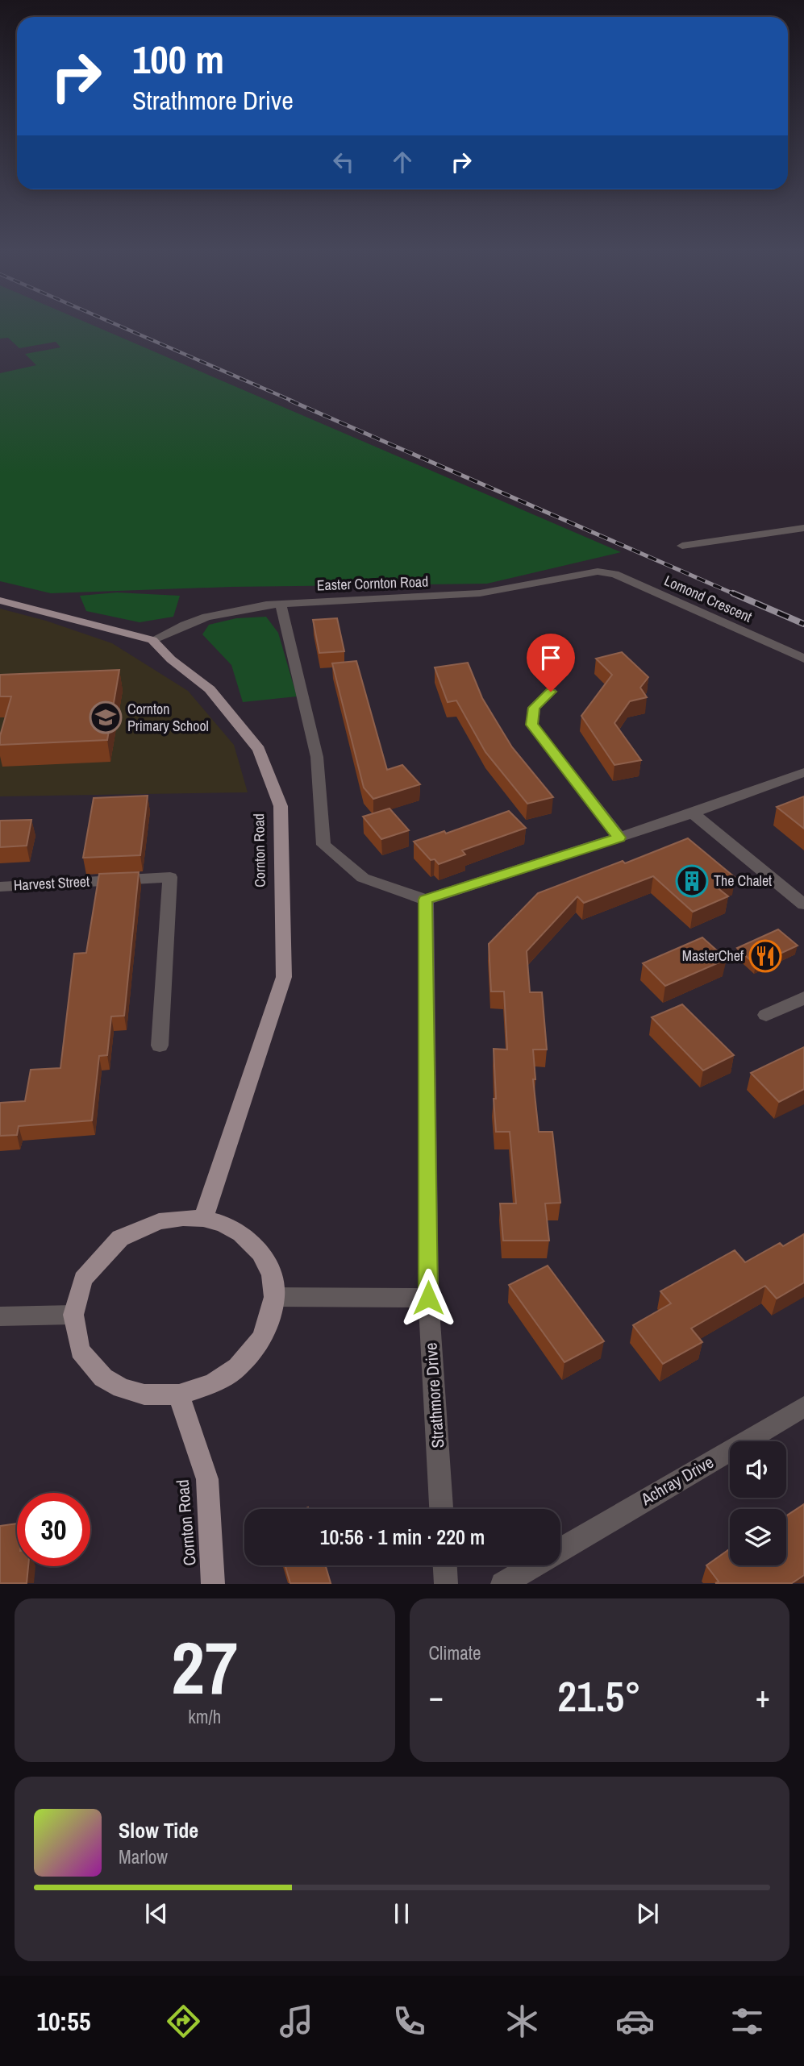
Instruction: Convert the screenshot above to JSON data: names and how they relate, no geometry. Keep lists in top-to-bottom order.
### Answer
{
  "streets": {
    "main road": ["Cornton Road"],
    "street": [
      "Easter Cornton Road",
      "Lomond Crescent",
      "Harvest Street",
      "Strathmore Drive",
      "Achray Drive"
    ]
  },
  "crossings": [
    ["Easter Cornton Road", "Lomond Crescent"],
    ["Easter Cornton Road", "Cornton Road"]
  ],
  "places": {
    "school or university": ["Cornton Primary School"],
    "building": ["The Chalet"],
    "restaurant": ["MasterChef"]
  },
  "page": {
    "turn": ["100 m", "Strathmore Drive"],
    "limit": "30",
    "trip": "10:56 · 1 min · 220 m",
    "tile": [
      ["27", "km/h"],
      "Climate"
    ],
    "heat": ["−", "21.5°", "+"],
    "song": ["Slow Tide", "Marlow"],
    "tabs": "10:55"
  }
}
